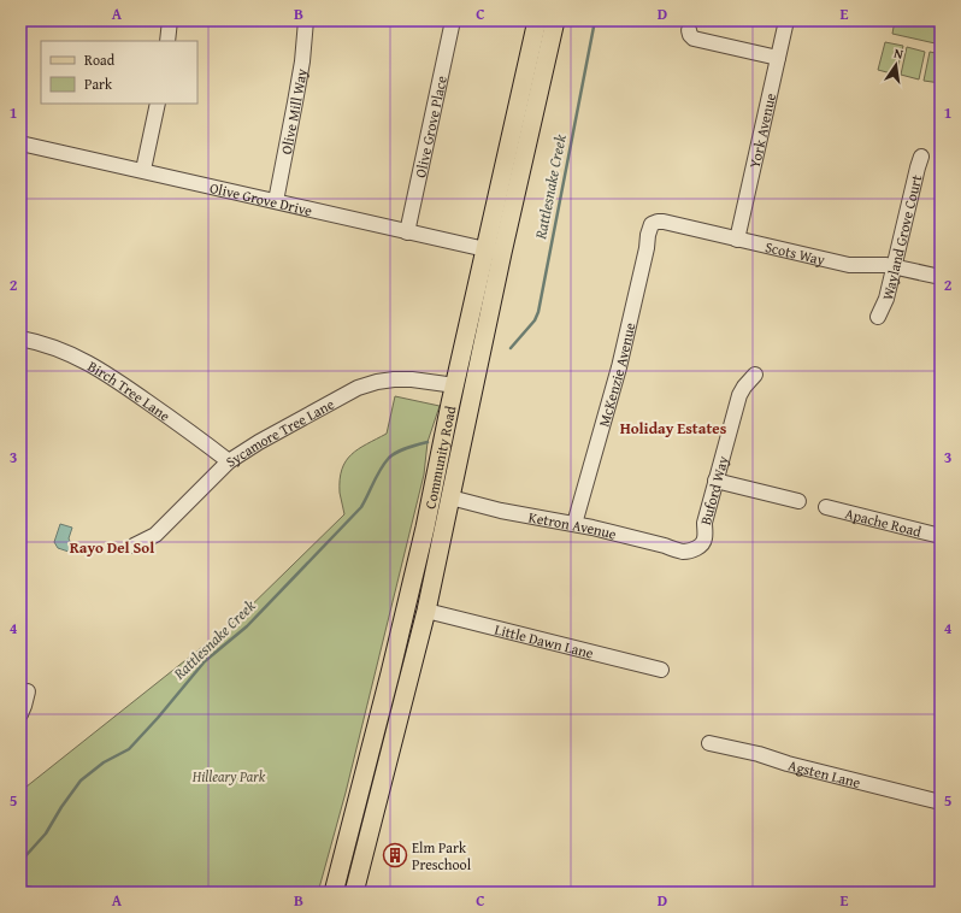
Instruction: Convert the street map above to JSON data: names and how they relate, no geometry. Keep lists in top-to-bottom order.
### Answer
{
  "streets": {
    "main road": ["Community Road"],
    "street": [
      "Olive Mill Way",
      "Olive Grove Place",
      "York Avenue",
      "Olive Grove Drive",
      "Wayland Grove Court",
      "Scots Way",
      "McKenzie Avenue",
      "Birch Tree Lane",
      "Sycamore Tree Lane",
      "Buford Way",
      "Apache Road",
      "Ketron Avenue",
      "Little Dawn Lane",
      "Agsten Lane"
    ]
  },
  "crossings": [
    ["Olive Mill Way", "Olive Grove Drive"],
    ["Olive Grove Place", "Olive Grove Drive"],
    ["York Avenue", "Scots Way"],
    ["Olive Grove Drive", "Community Road"],
    ["Wayland Grove Court", "Scots Way"],
    ["Scots Way", "McKenzie Avenue"],
    ["McKenzie Avenue", "Ketron Avenue"],
    ["Birch Tree Lane", "Sycamore Tree Lane"],
    ["Sycamore Tree Lane", "Community Road"],
    ["Community Road", "Ketron Avenue"],
    ["Community Road", "Little Dawn Lane"],
    ["Buford Way", "Ketron Avenue"]
  ],
  "districts": ["Holiday Estates", "Rayo Del Sol"],
  "water": ["Rattlesnake Creek"],
  "parks": ["Hilleary Park"],
  "places": {
    "building": ["Elm Park Preschool"]
  },
  "legend": ["Road", "Park"],
  "north": "top",
  "grid": {
    "columns": [
      "A",
      "B",
      "C",
      "D",
      "E"
    ],
    "rows": [
      "1",
      "2",
      "3",
      "4",
      "5"
    ]
  }
}
